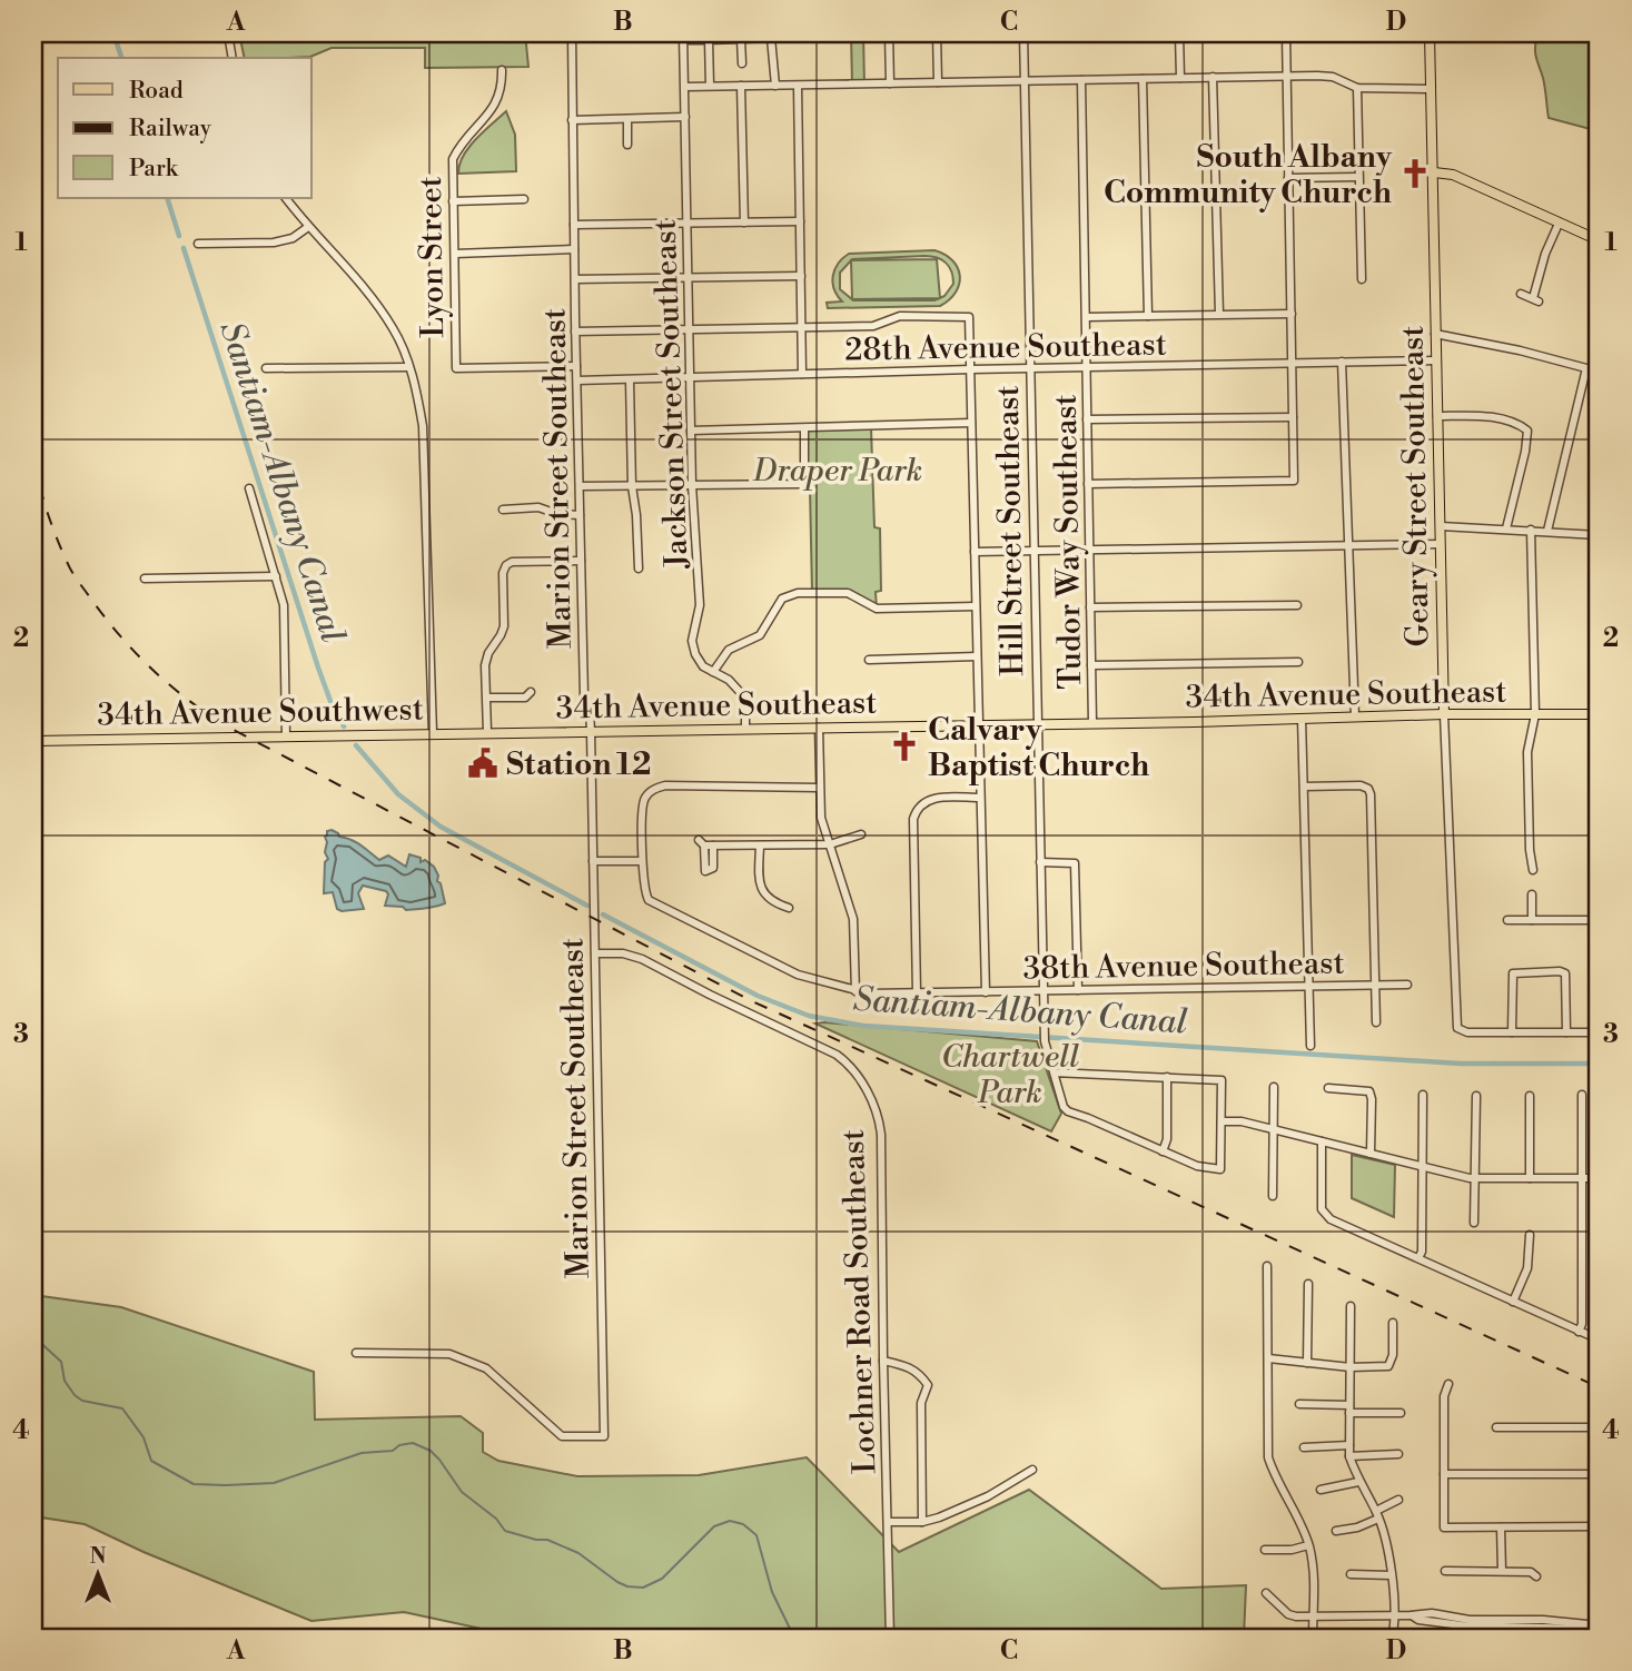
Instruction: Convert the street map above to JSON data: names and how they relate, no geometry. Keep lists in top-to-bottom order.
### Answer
{
  "streets": {
    "main road": ["Geary Street Southeast", "34th Avenue Southeast", "34th Avenue Southwest"],
    "street": [
      "Lyon Street",
      "28th Avenue Southeast",
      "Jackson Street Southeast",
      "Marion Street Southeast",
      "Hill Street Southeast",
      "Tudor Way Southeast",
      "38th Avenue Southeast",
      "Lochner Road Southeast"
    ]
  },
  "crossings": [
    ["Lyon Street", "Marion Street Southeast"],
    ["28th Avenue Southeast", "Jackson Street Southeast"],
    ["28th Avenue Southeast", "Marion Street Southeast"],
    ["28th Avenue Southeast", "Geary Street Southeast"],
    ["28th Avenue Southeast", "Hill Street Southeast"],
    ["28th Avenue Southeast", "Tudor Way Southeast"],
    ["Jackson Street Southeast", "34th Avenue Southeast"],
    ["Marion Street Southeast", "34th Avenue Southeast"],
    ["Marion Street Southeast", "Lochner Road Southeast"],
    ["Geary Street Southeast", "34th Avenue Southeast"],
    ["Hill Street Southeast", "34th Avenue Southeast"],
    ["Hill Street Southeast", "38th Avenue Southeast"],
    ["Tudor Way Southeast", "34th Avenue Southeast"],
    ["34th Avenue Southeast", "34th Avenue Southwest"]
  ],
  "water": ["Santiam-Albany Canal"],
  "parks": ["Draper Park", "Chartwell Park"],
  "places": {
    "church": ["South Albany Community Church", "Calvary Baptist Church"],
    "public building": ["Station 12"]
  },
  "legend": ["Road", "Railway", "Park"],
  "north": "top",
  "grid": {
    "columns": [
      "A",
      "B",
      "C",
      "D"
    ],
    "rows": [
      "1",
      "2",
      "3",
      "4"
    ]
  }
}
